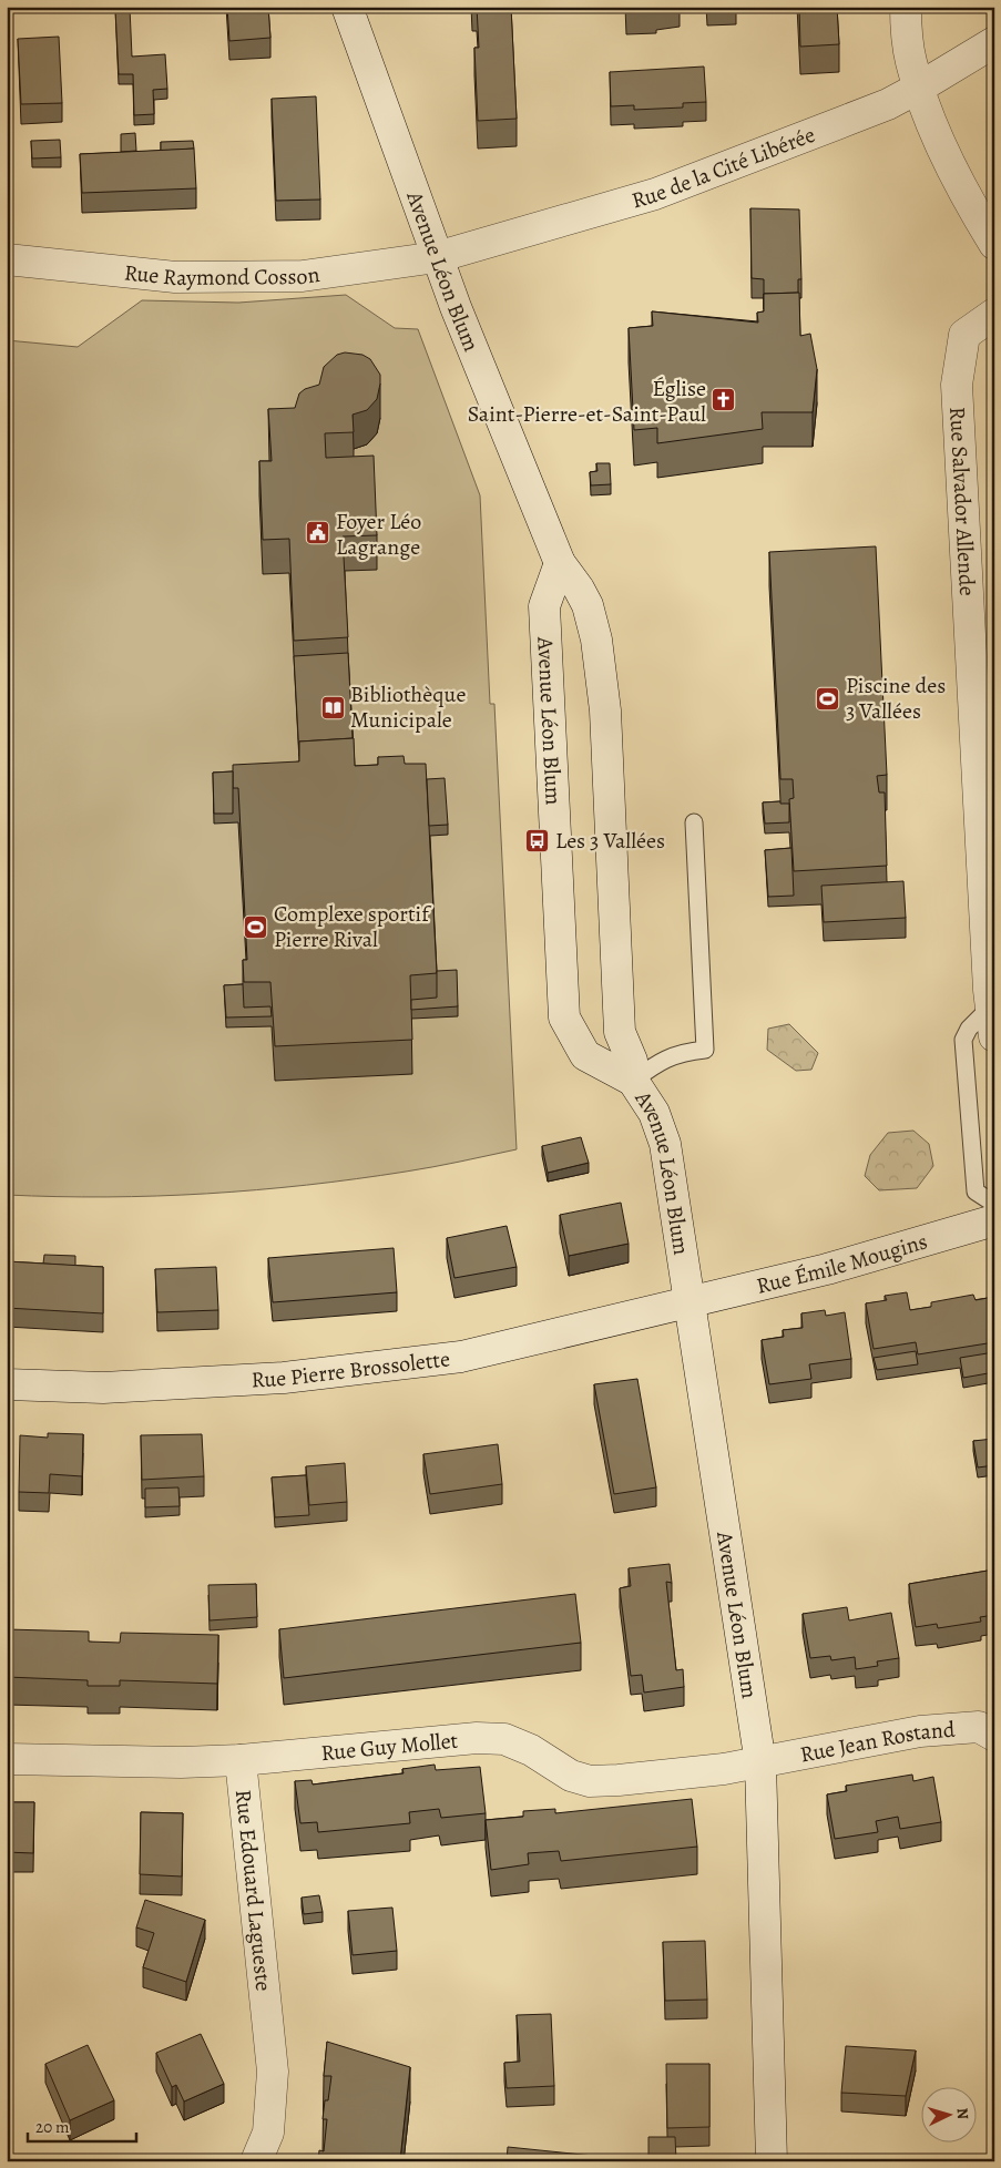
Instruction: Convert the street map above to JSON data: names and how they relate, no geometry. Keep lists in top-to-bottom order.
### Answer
{
  "streets": {
    "street": [
      "Rue de la Cité Libérée",
      "Rue Raymond Cosson",
      "Avenue Léon Blum",
      "Rue Salvador Allende",
      "Rue Émile Mougins",
      "Rue Pierre Brossolette",
      "Rue Jean Rostand",
      "Rue Guy Mollet",
      "Rue Edouard Lagueste"
    ]
  },
  "crossings": [
    ["Rue de la Cité Libérée", "Rue Raymond Cosson"],
    ["Rue de la Cité Libérée", "Avenue Léon Blum"],
    ["Rue Raymond Cosson", "Avenue Léon Blum"],
    ["Avenue Léon Blum", "Rue Émile Mougins"],
    ["Avenue Léon Blum", "Rue Pierre Brossolette"],
    ["Avenue Léon Blum", "Rue Jean Rostand"],
    ["Avenue Léon Blum", "Rue Guy Mollet"],
    ["Rue Émile Mougins", "Rue Pierre Brossolette"],
    ["Rue Jean Rostand", "Rue Guy Mollet"],
    ["Rue Guy Mollet", "Rue Edouard Lagueste"]
  ],
  "places": {
    "church": ["Église Saint-Pierre-et-Saint-Paul"],
    "public building": ["Foyer Léo Lagrange"],
    "sports": ["Piscine des 3 Vallées", "Complexe sportif Pierre Rival"],
    "library": ["Bibliothèque Municipale"],
    "bus stop": ["Les 3 Vallées"]
  },
  "scale_bar": "20 m",
  "north": "right"
}
